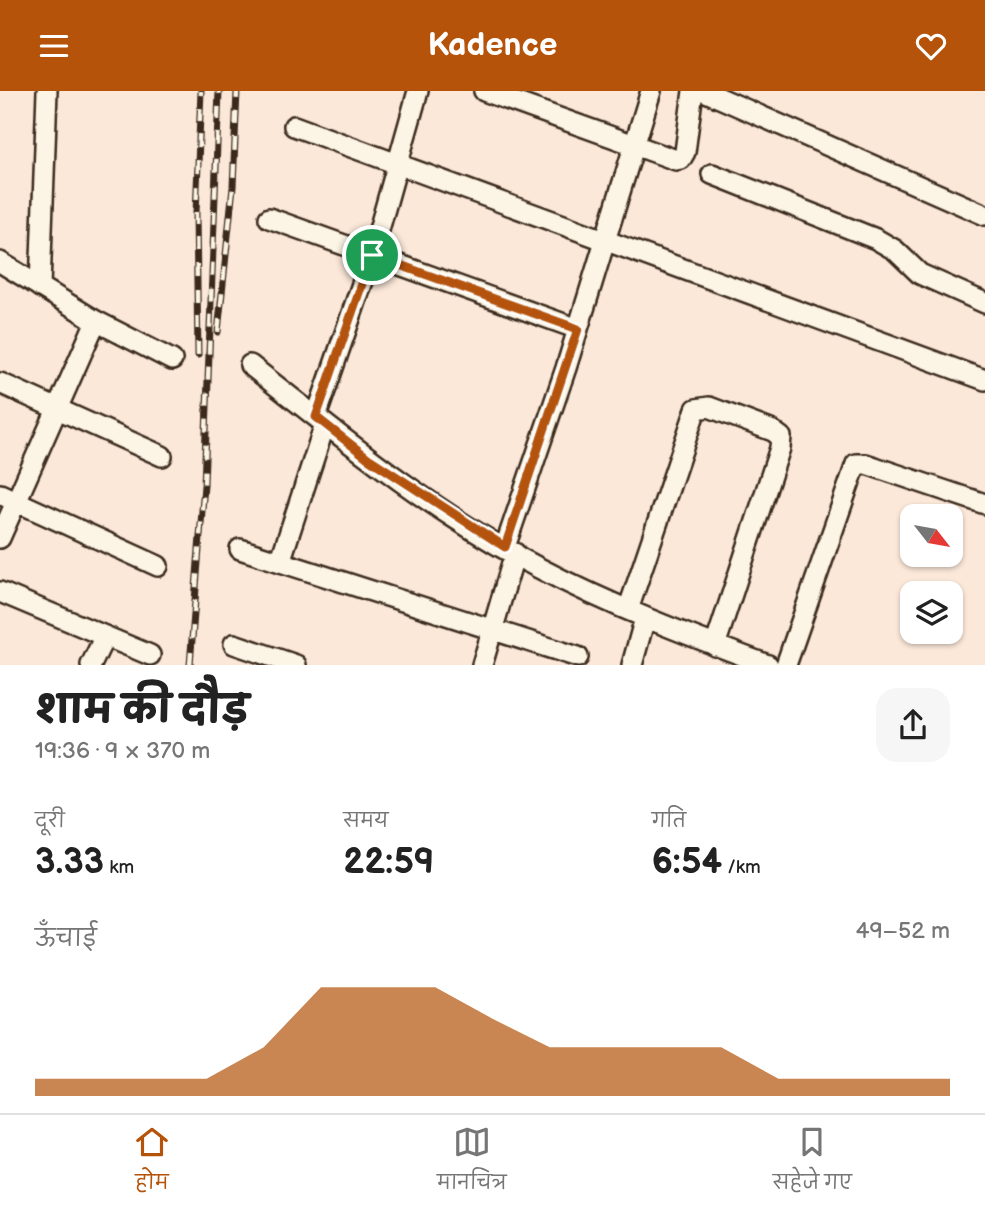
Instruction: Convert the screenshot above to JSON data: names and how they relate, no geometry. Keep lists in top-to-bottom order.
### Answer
{
  "north": "bottom right",
  "page": {
    "header": "Kadence",
    "heading": ["शाम की दौड़", "19:36 · 9 × 370 m"],
    "stats": [
      ["दूरी", "3.33 km"],
      ["समय", "22:59"],
      ["गति", "6:54 /km"]
    ],
    "chart": ["ऊँचाई", "49–52 m"],
    "tabs": ["होम", "मानचित्र", "सहेजे गए"]
  }
}
